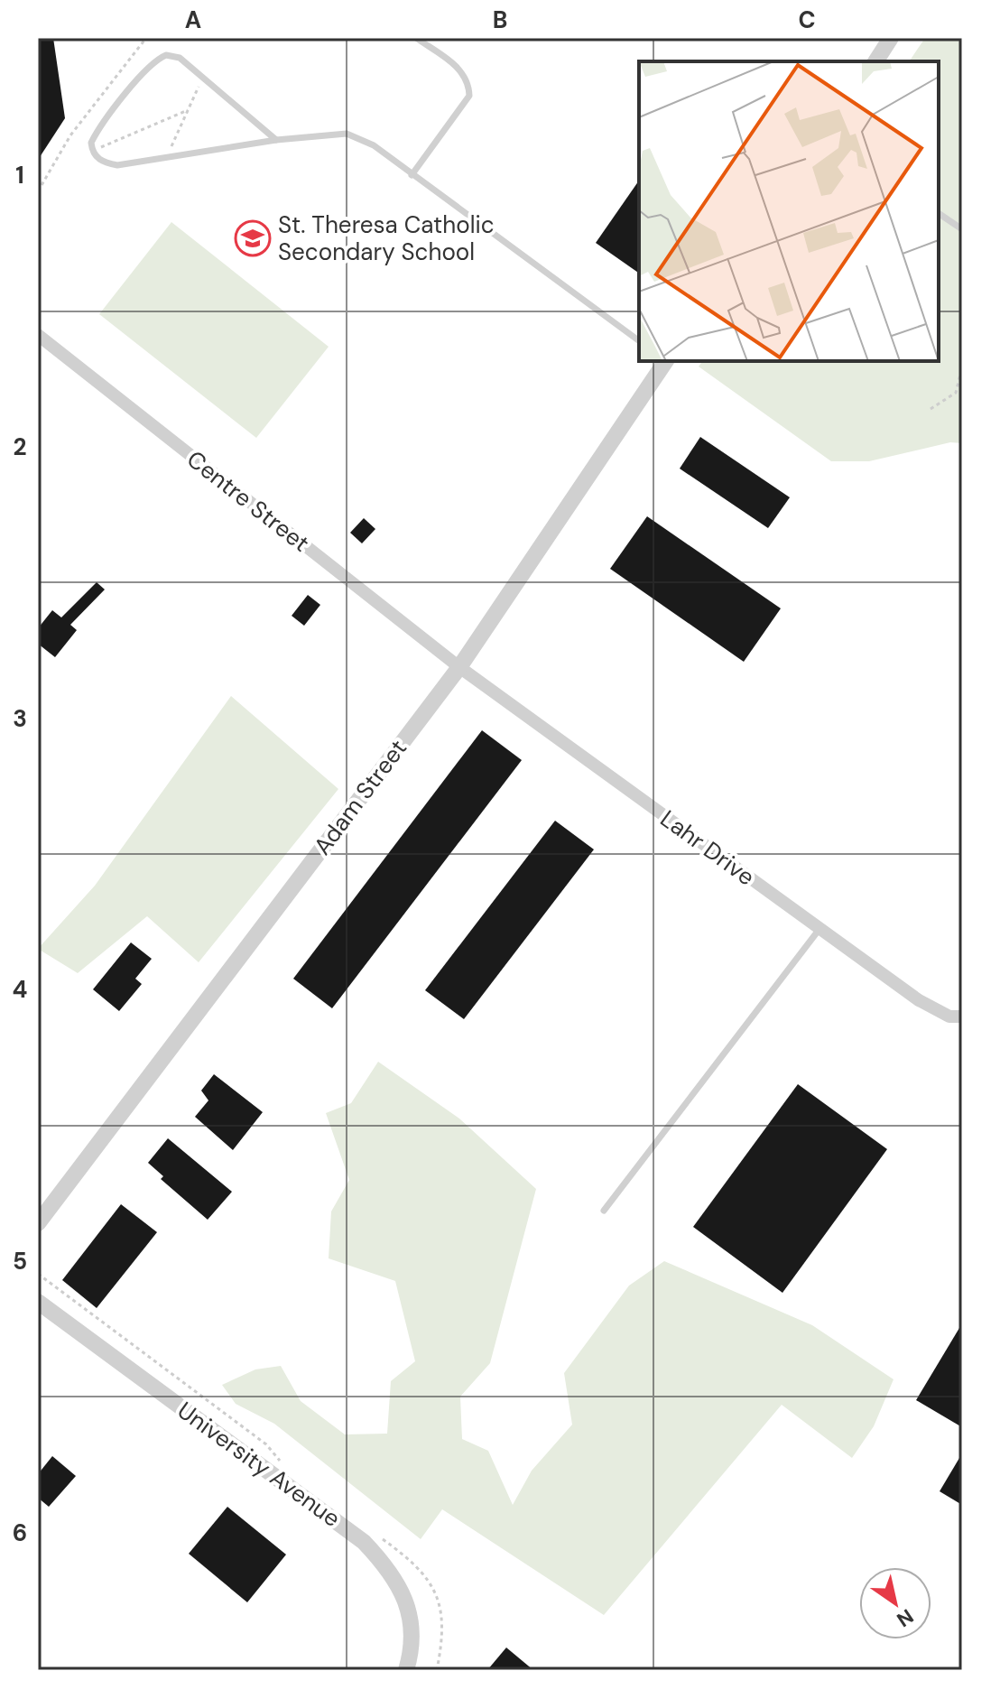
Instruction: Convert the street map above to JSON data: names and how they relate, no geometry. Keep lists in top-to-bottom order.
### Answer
{
  "streets": {
    "street": [
      "Centre Street",
      "Adam Street",
      "Lahr Drive",
      "University Avenue"
    ]
  },
  "crossings": [
    ["Centre Street", "Adam Street"],
    ["Centre Street", "Lahr Drive"],
    ["Adam Street", "Lahr Drive"]
  ],
  "places": {
    "school or university": ["St. Theresa Catholic Secondary School"]
  },
  "north": "bottom right",
  "grid": {
    "columns": ["A", "B", "C"],
    "rows": [
      "1",
      "2",
      "3",
      "4",
      "5",
      "6"
    ]
  }
}
